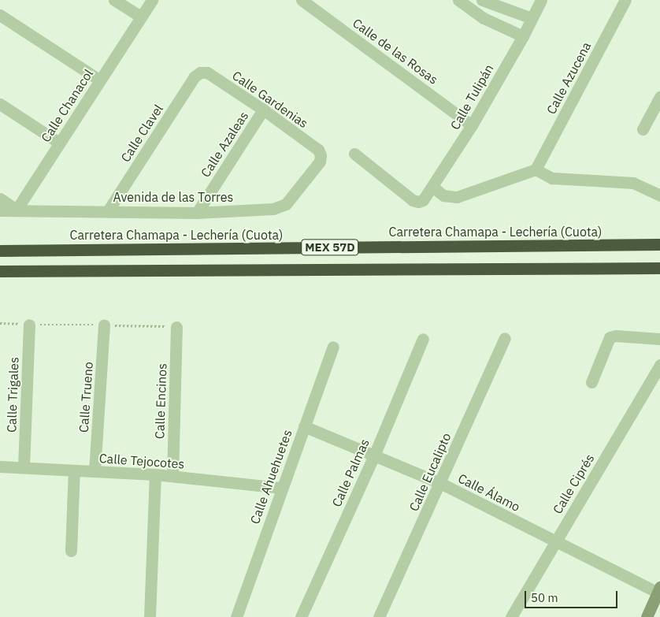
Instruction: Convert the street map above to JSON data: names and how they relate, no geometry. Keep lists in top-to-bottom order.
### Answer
{
  "streets": {
    "highway": ["Carretera Chamapa - Lechería (Cuota)", "MEX 57D"],
    "street": [
      "Calle de las Rosas",
      "Calle Azucena",
      "Calle Tulipán",
      "Calle Gardenias",
      "Calle Chanacol",
      "Calle Clavel",
      "Calle Azaleas",
      "Avenida de las Torres",
      "Calle Trigales",
      "Calle Trueno",
      "Calle Encinos",
      "Calle Tejocotes",
      "Calle Eucalipto",
      "Calle Palmas",
      "Calle Ahuehuetes",
      "Calle Ciprés",
      "Calle Álamo"
    ]
  },
  "crossings": [
    ["Calle de las Rosas", "Calle Tulipán"],
    ["Calle Gardenias", "Calle Clavel"],
    ["Calle Gardenias", "Calle Azaleas"],
    ["Calle Gardenias", "Avenida de las Torres"],
    ["Calle Chanacol", "Avenida de las Torres"],
    ["Calle Clavel", "Avenida de las Torres"],
    ["Calle Azaleas", "Avenida de las Torres"],
    ["Calle Trigales", "Calle Tejocotes"],
    ["Calle Trueno", "Calle Tejocotes"],
    ["Calle Encinos", "Calle Tejocotes"],
    ["Calle Tejocotes", "Calle Ahuehuetes"],
    ["Calle Eucalipto", "Calle Álamo"],
    ["Calle Palmas", "Calle Álamo"],
    ["Calle Ahuehuetes", "Calle Álamo"],
    ["Calle Ciprés", "Calle Álamo"]
  ],
  "scale_bar": "50 m"
}
